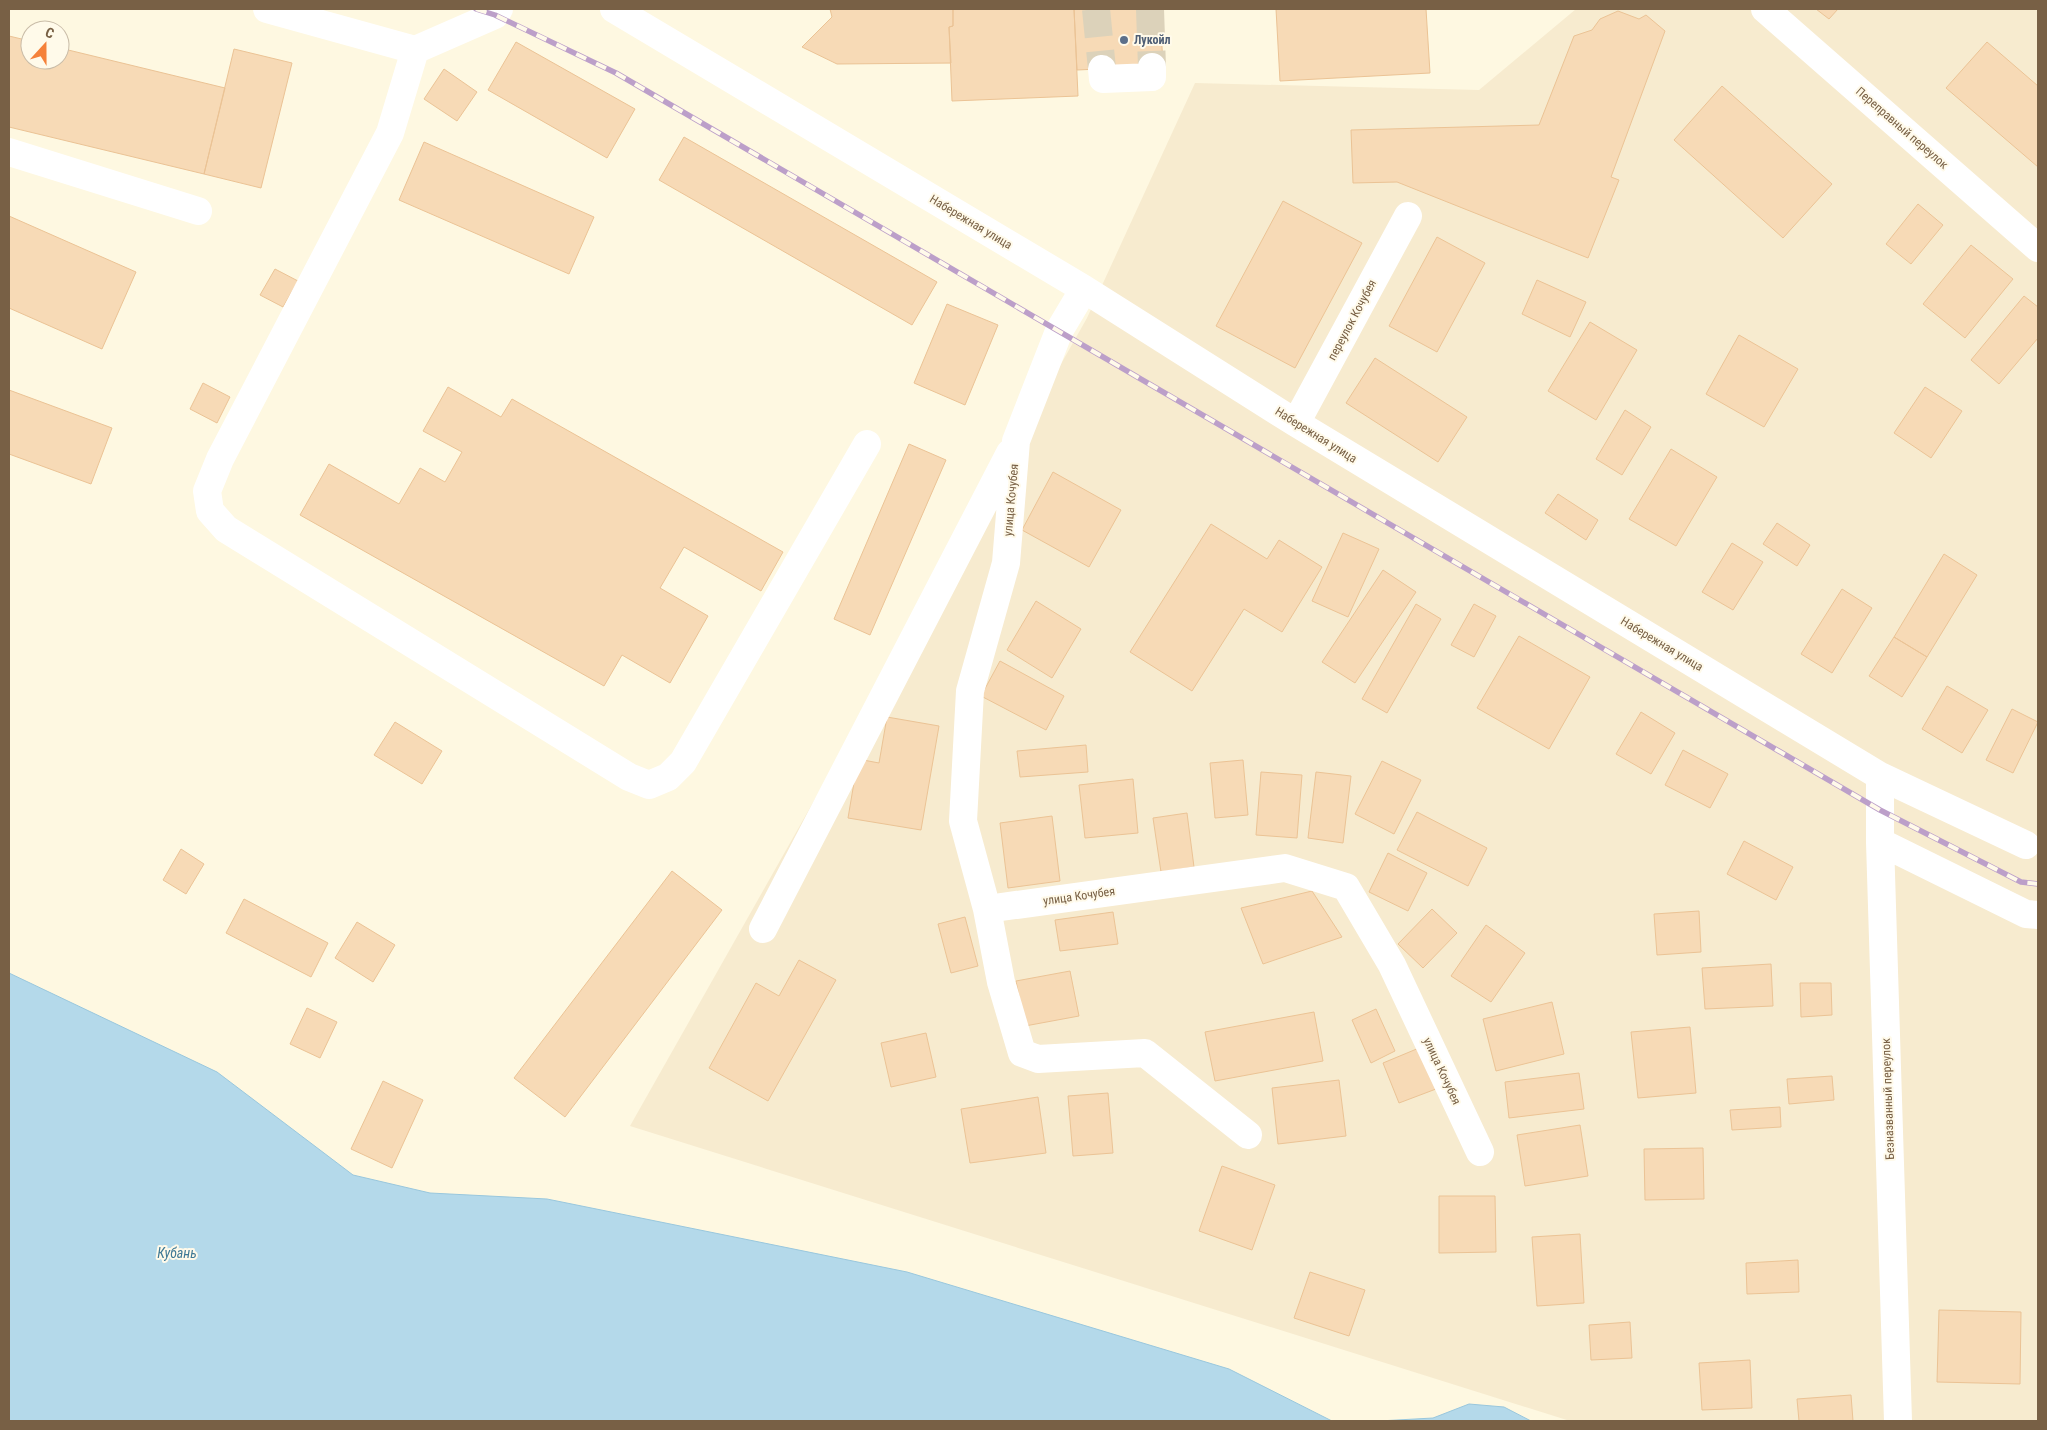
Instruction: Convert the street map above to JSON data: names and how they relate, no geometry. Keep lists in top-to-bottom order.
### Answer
{
  "streets": {
    "street": [
      "Переправный переулок",
      "Набережная улица",
      "переулок Кочубея",
      "улица Кочубея",
      "Безназванный переулок"
    ]
  },
  "crossings": [
    ["Набережная улица", "переулок Кочубея"],
    ["Набережная улица", "улица Кочубея"],
    ["Набережная улица", "Безназванный переулок"]
  ],
  "water": ["Кубань"],
  "places": ["Лукойл"],
  "north": "top"
}
